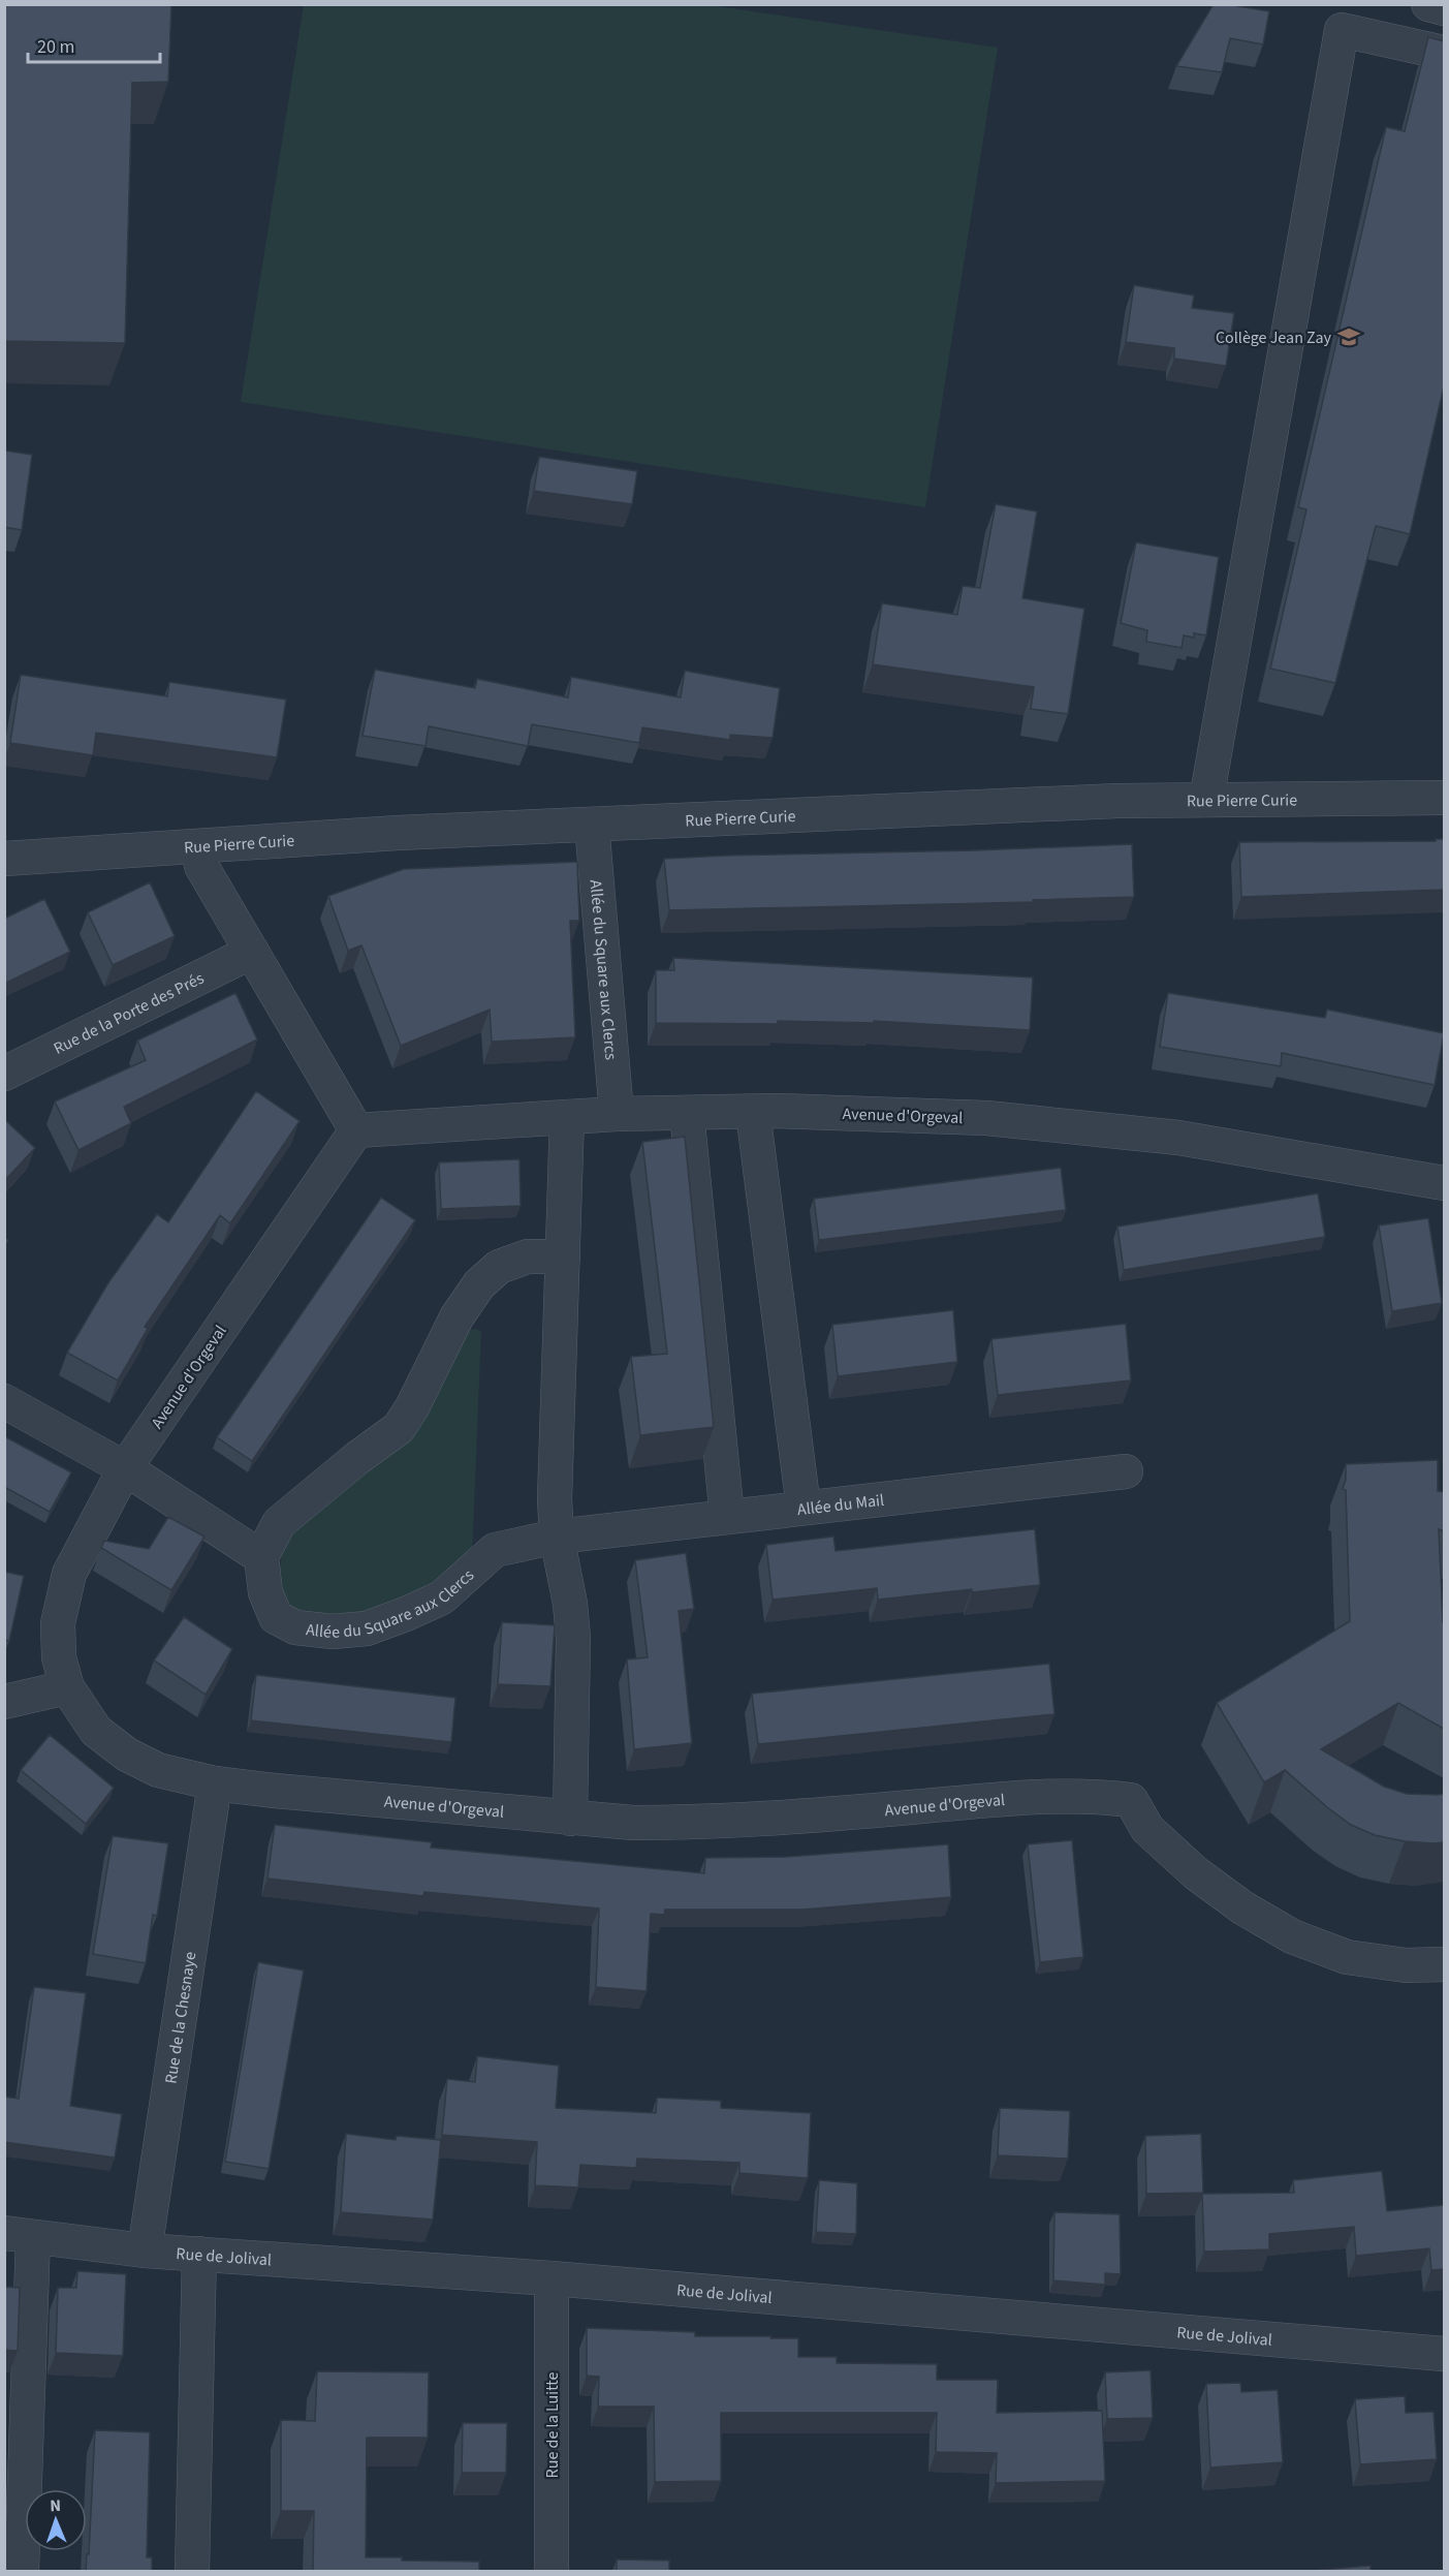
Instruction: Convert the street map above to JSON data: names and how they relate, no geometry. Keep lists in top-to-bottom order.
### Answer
{
  "streets": {
    "street": [
      "Rue Pierre Curie",
      "Allée du Square aux Clercs",
      "Rue de la Porte des Prés",
      "Avenue d'Orgeval",
      "Allée du Mail",
      "Rue de la Chesnaye",
      "Rue de Jolival",
      "Rue de la Luitte"
    ]
  },
  "crossings": [
    ["Rue Pierre Curie", "Allée du Square aux Clercs"],
    ["Allée du Square aux Clercs", "Avenue d'Orgeval"],
    ["Allée du Square aux Clercs", "Allée du Mail"],
    ["Avenue d'Orgeval", "Rue de la Chesnaye"],
    ["Rue de la Chesnaye", "Rue de Jolival"],
    ["Rue de Jolival", "Rue de la Luitte"]
  ],
  "places": {
    "school or university": ["Collège Jean Zay"]
  },
  "scale_bar": "20 m",
  "north": "top"
}
